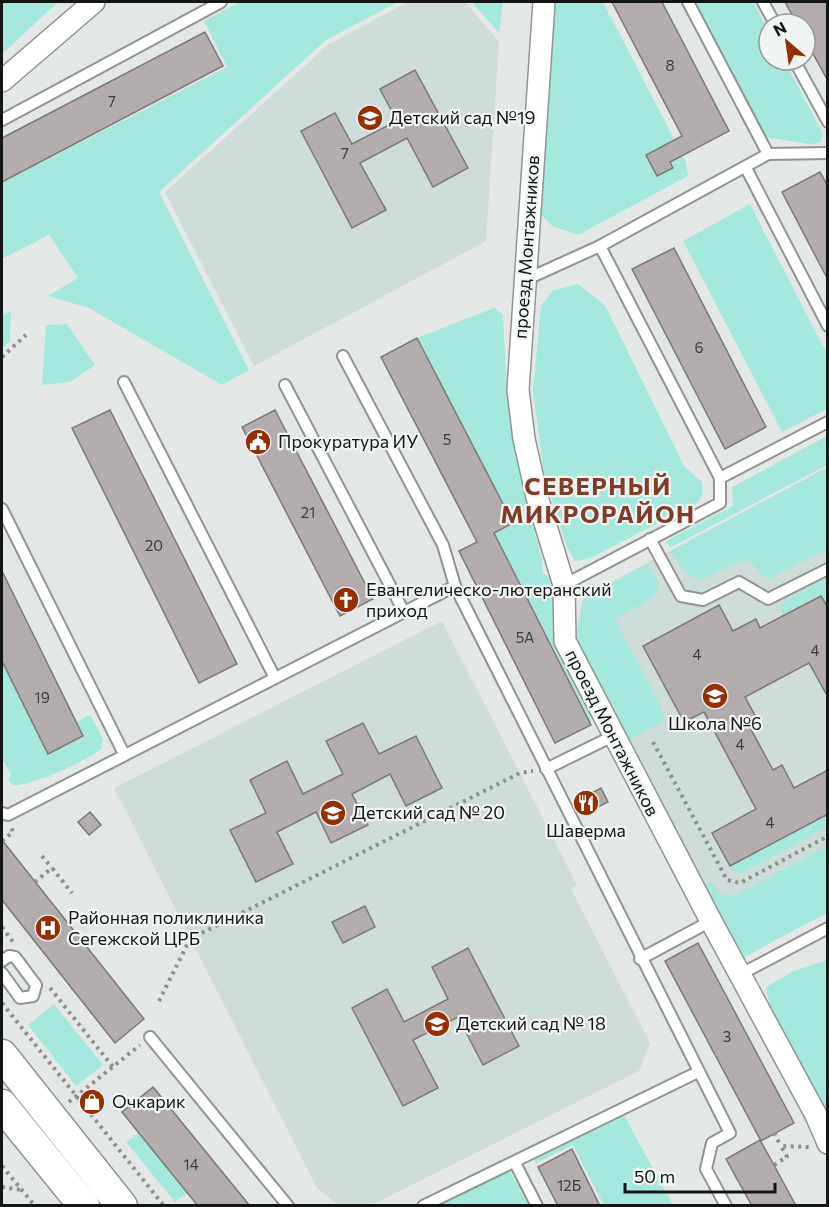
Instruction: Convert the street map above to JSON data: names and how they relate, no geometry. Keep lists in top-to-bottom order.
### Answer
{
  "streets": {
    "street": ["проезд Монтажников"]
  },
  "districts": ["СЕВЕРНЫЙ МИКРОРАЙОН"],
  "places": {
    "school or university": [
      "Детский сад №19",
      "Школа №6",
      "Детский сад № 20",
      "Детский сад № 18"
    ],
    "public building": ["Прокуратура ИУ"],
    "church": ["Евангелическо-лютеранский приход"],
    "restaurant": ["Шаверма"],
    "hospital": ["Районная поликлиника Сегежской ЦРБ"],
    "shop": ["Очкарик"]
  },
  "house_numbers": [
    "8",
    "7",
    "7",
    "6",
    "5",
    "21",
    "20",
    "5А",
    "4",
    "4",
    "19",
    "4",
    "4",
    "3",
    "14",
    "12Б"
  ],
  "scale_bar": "50 m",
  "north": "top left"
}
